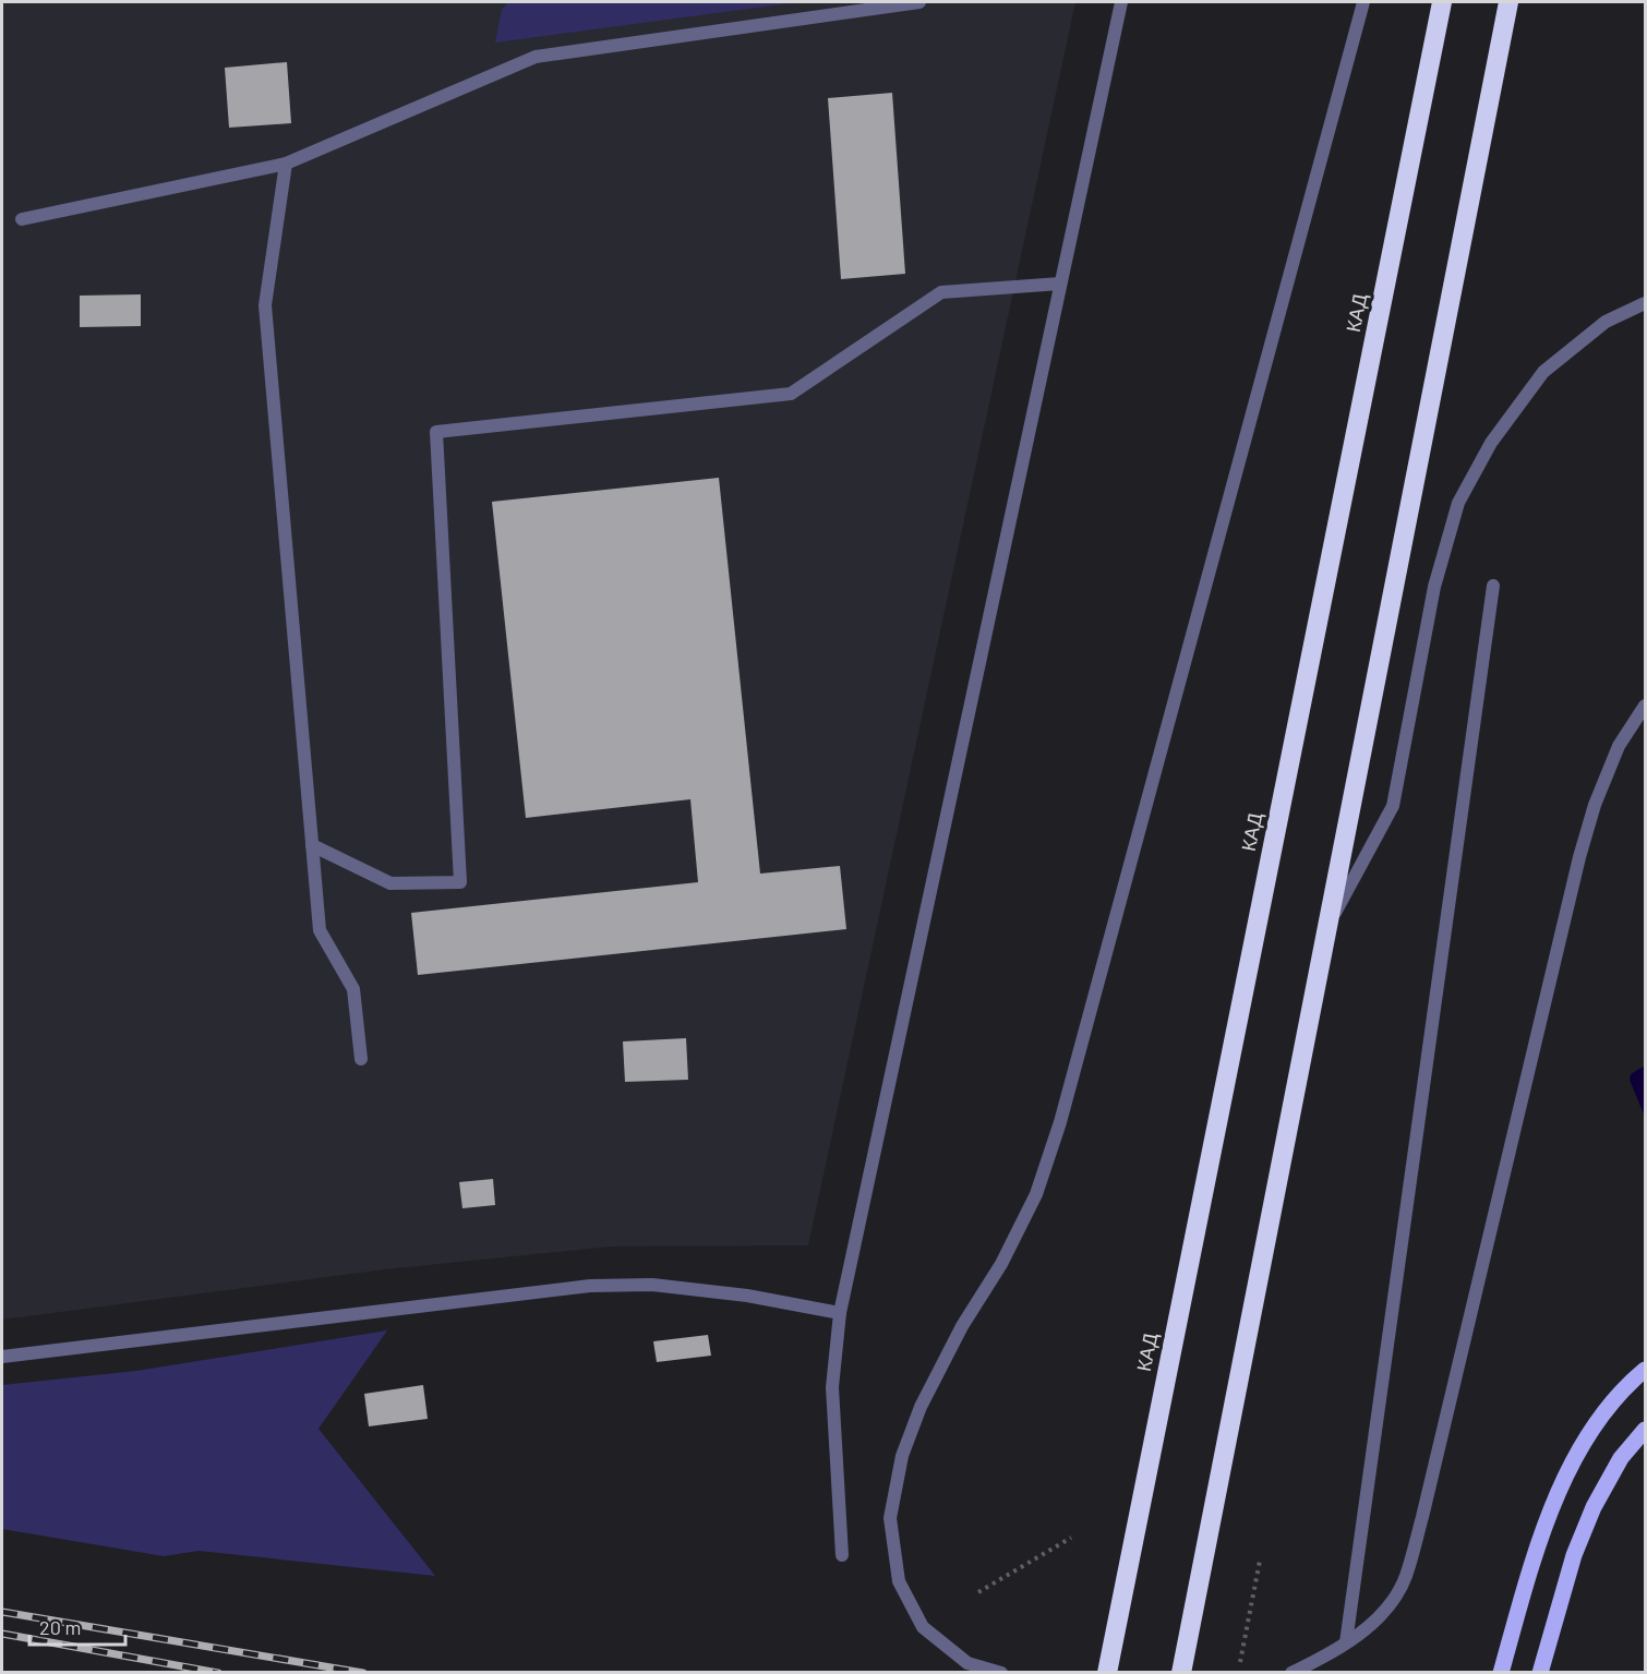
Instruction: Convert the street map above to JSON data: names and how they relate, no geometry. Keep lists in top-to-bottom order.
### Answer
{
  "streets": {
    "highway": ["КАД"]
  },
  "scale_bar": "20 m"
}
